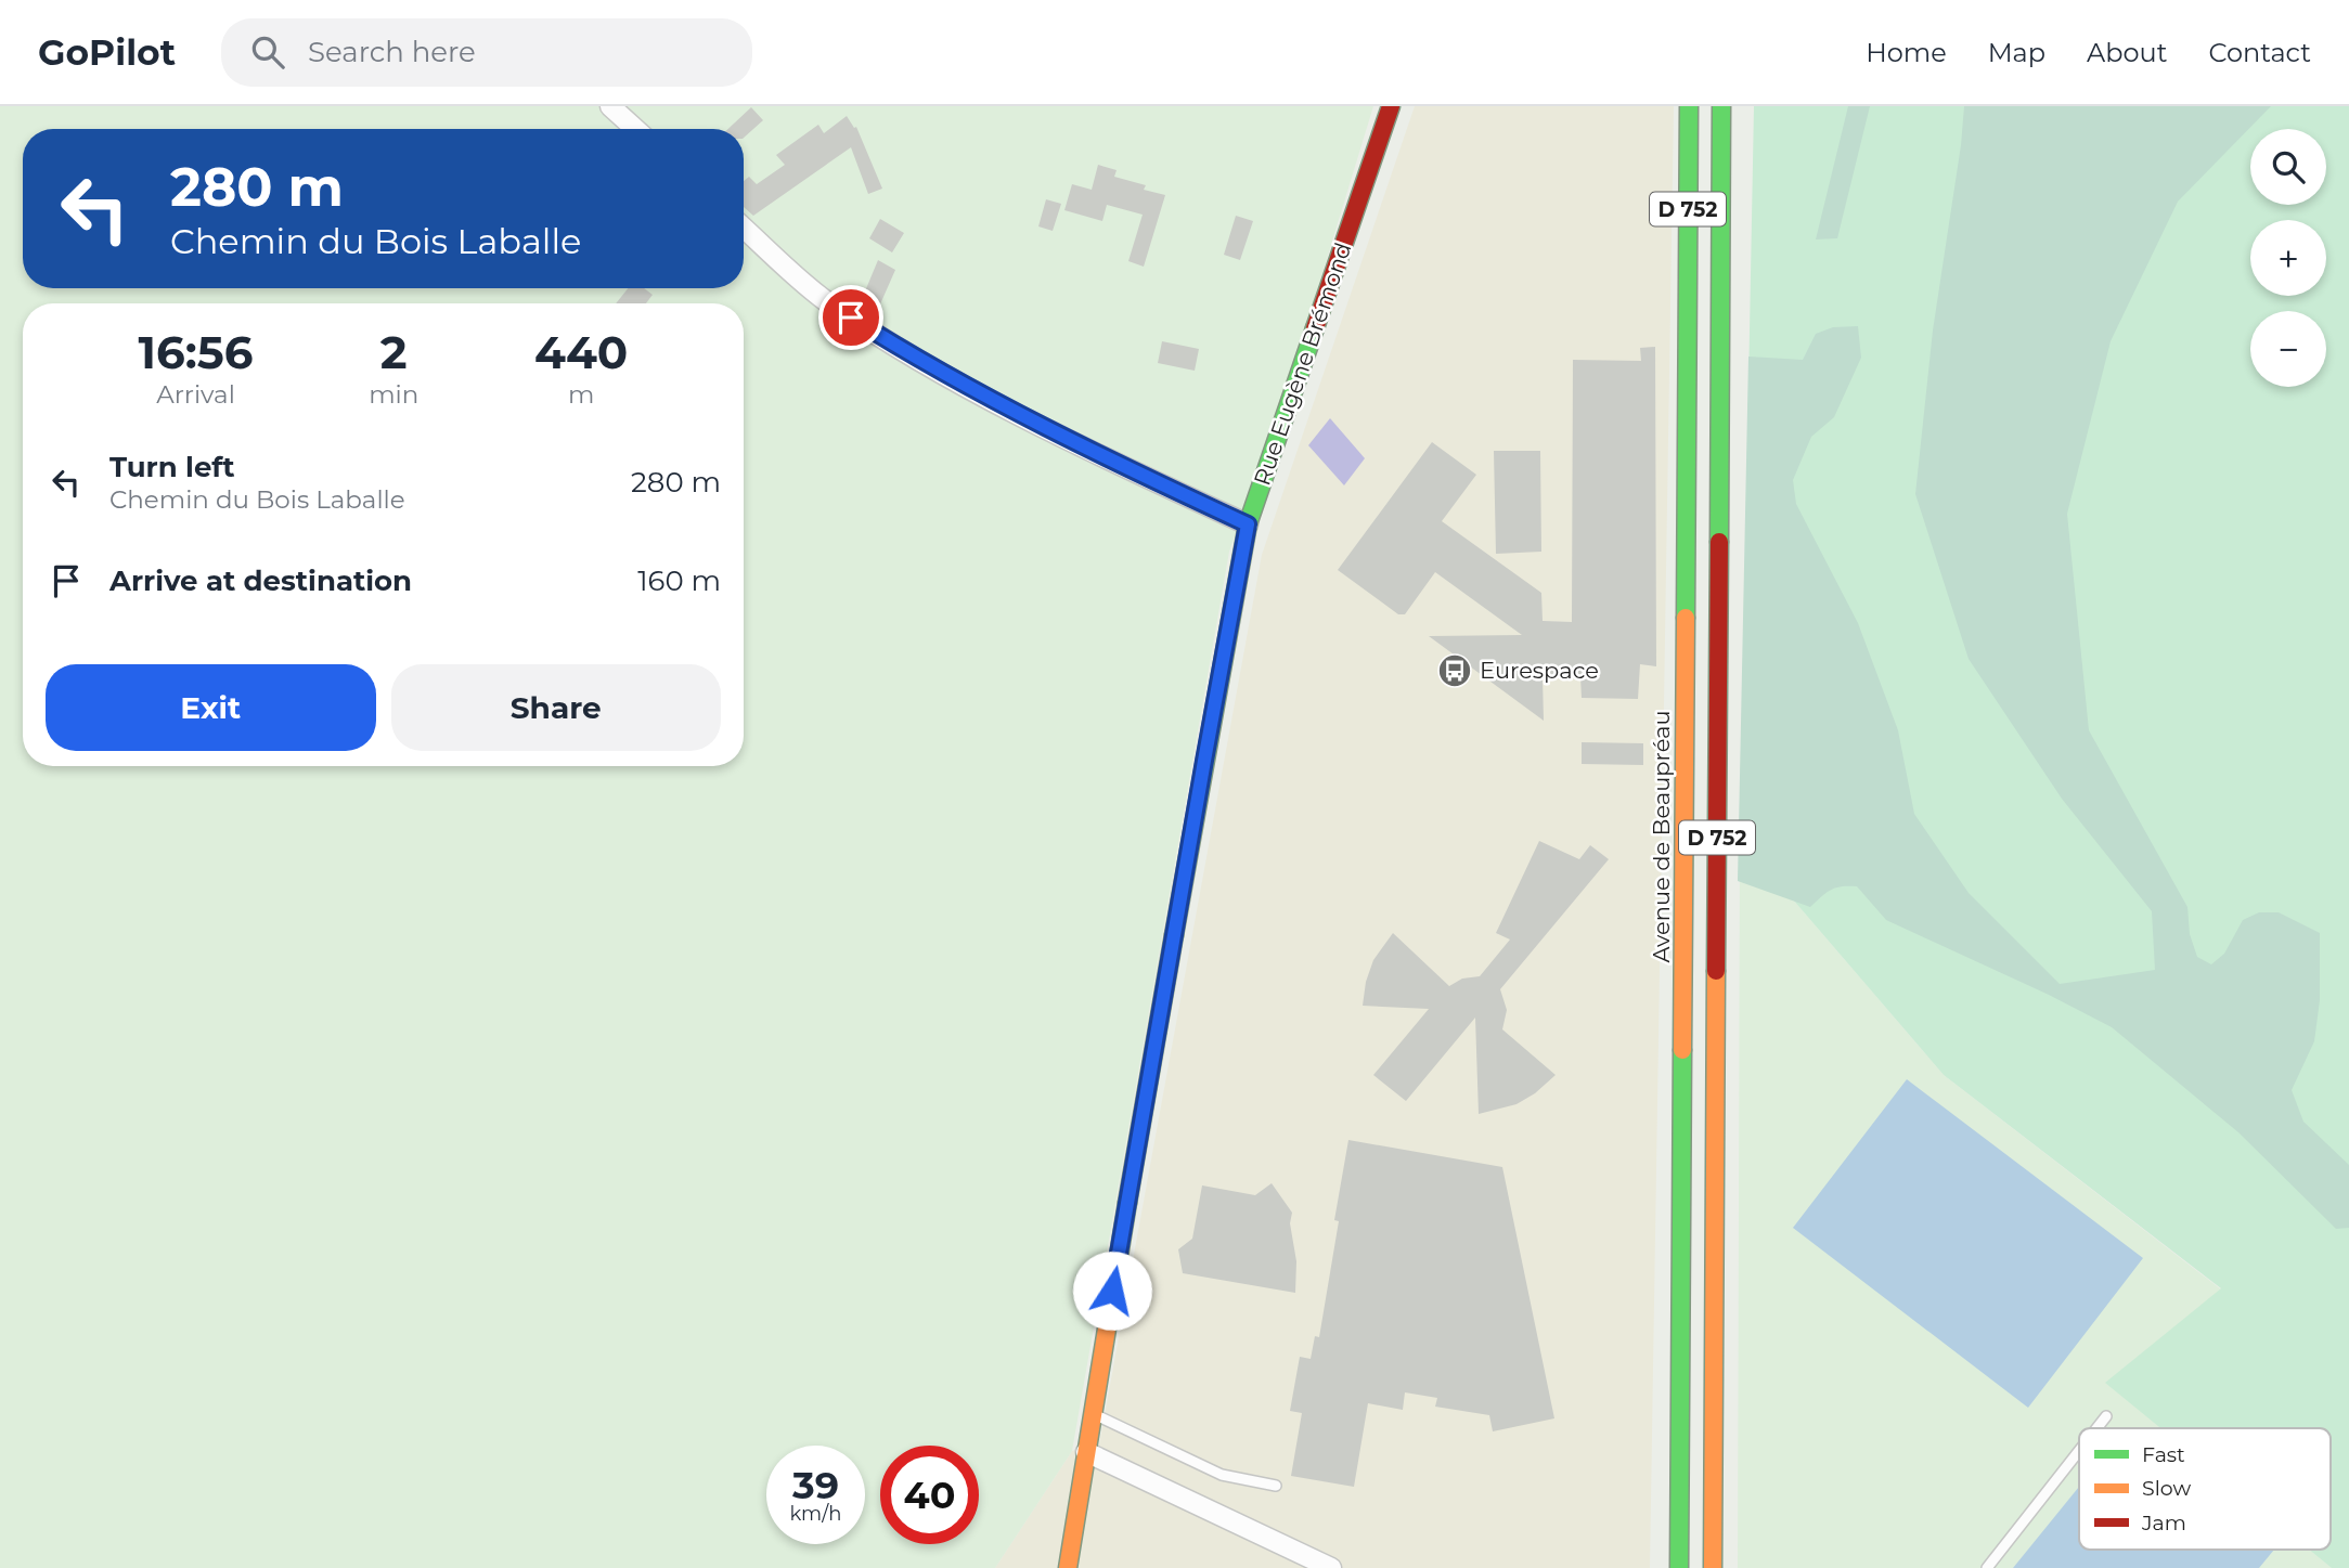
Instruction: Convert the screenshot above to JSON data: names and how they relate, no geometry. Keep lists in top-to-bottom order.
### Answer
{
  "streets": {
    "main road": ["D 752", "Rue Eugène Brémond", "Avenue de Beaupréau"]
  },
  "places": {
    "bus stop": ["Eurespace"]
  },
  "legend": ["Fast", "Slow", "Jam"],
  "page": {
    "header": "GoPilot",
    "search": "Search here",
    "nav": [
      "Home",
      "Map",
      "About",
      "Contact"
    ],
    "map_buttons": ["+", "−"],
    "turn": ["280 m", "Chemin du Bois Laballe"],
    "eta": [
      "16:56",
      "Arrival",
      "2",
      "min",
      "440",
      "m"
    ],
    "list": [
      {
        "name": "Turn left",
        "note": "Chemin du Bois Laballe",
        "value": "280 m"
      },
      {
        "name": "Arrive at destination",
        "value": "160 m"
      }
    ],
    "buttons": ["Exit", "Share"],
    "speed": "39 km/h",
    "limit": "40"
  }
}
